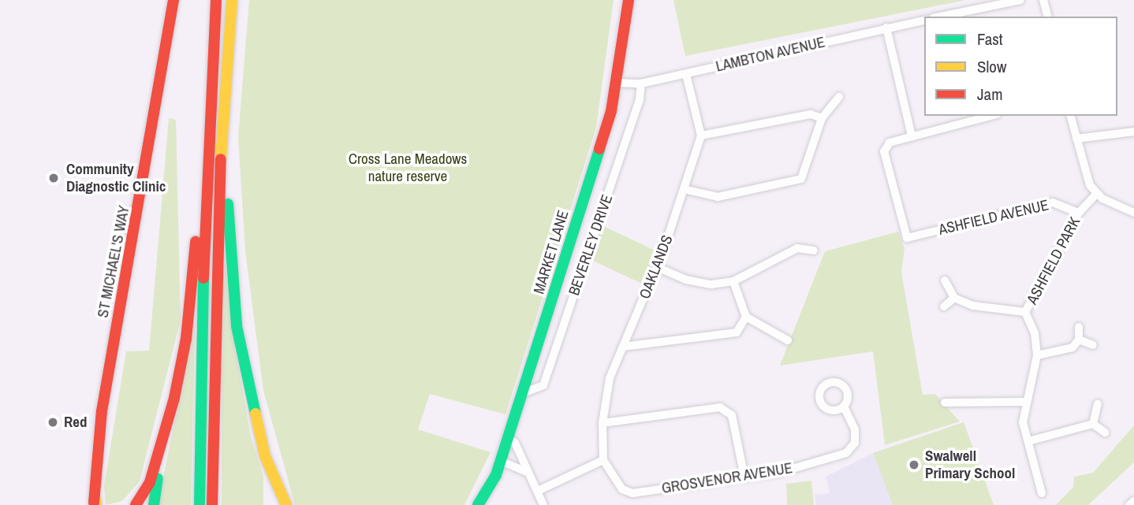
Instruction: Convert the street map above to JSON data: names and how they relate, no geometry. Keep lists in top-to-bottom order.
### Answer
{
  "streets": {
    "main road": ["MARKET LANE", "ST MICHAEL'S WAY"],
    "street": [
      "LAMBTON AVENUE",
      "ASHFIELD AVENUE",
      "BEVERLEY DRIVE",
      "ASHFIELD PARK",
      "OAKLANDS",
      "GROSVENOR AVENUE"
    ]
  },
  "crossings": [
    ["LAMBTON AVENUE", "BEVERLEY DRIVE"],
    ["LAMBTON AVENUE", "MARKET LANE"],
    ["ASHFIELD AVENUE", "ASHFIELD PARK"],
    ["BEVERLEY DRIVE", "MARKET LANE"],
    ["OAKLANDS", "GROSVENOR AVENUE"]
  ],
  "parks": ["Cross Lane Meadows nature reserve"],
  "places": ["Community Diagnostic Clinic", "Red", "Swalwell Primary School"],
  "legend": ["Fast", "Slow", "Jam"]
}
